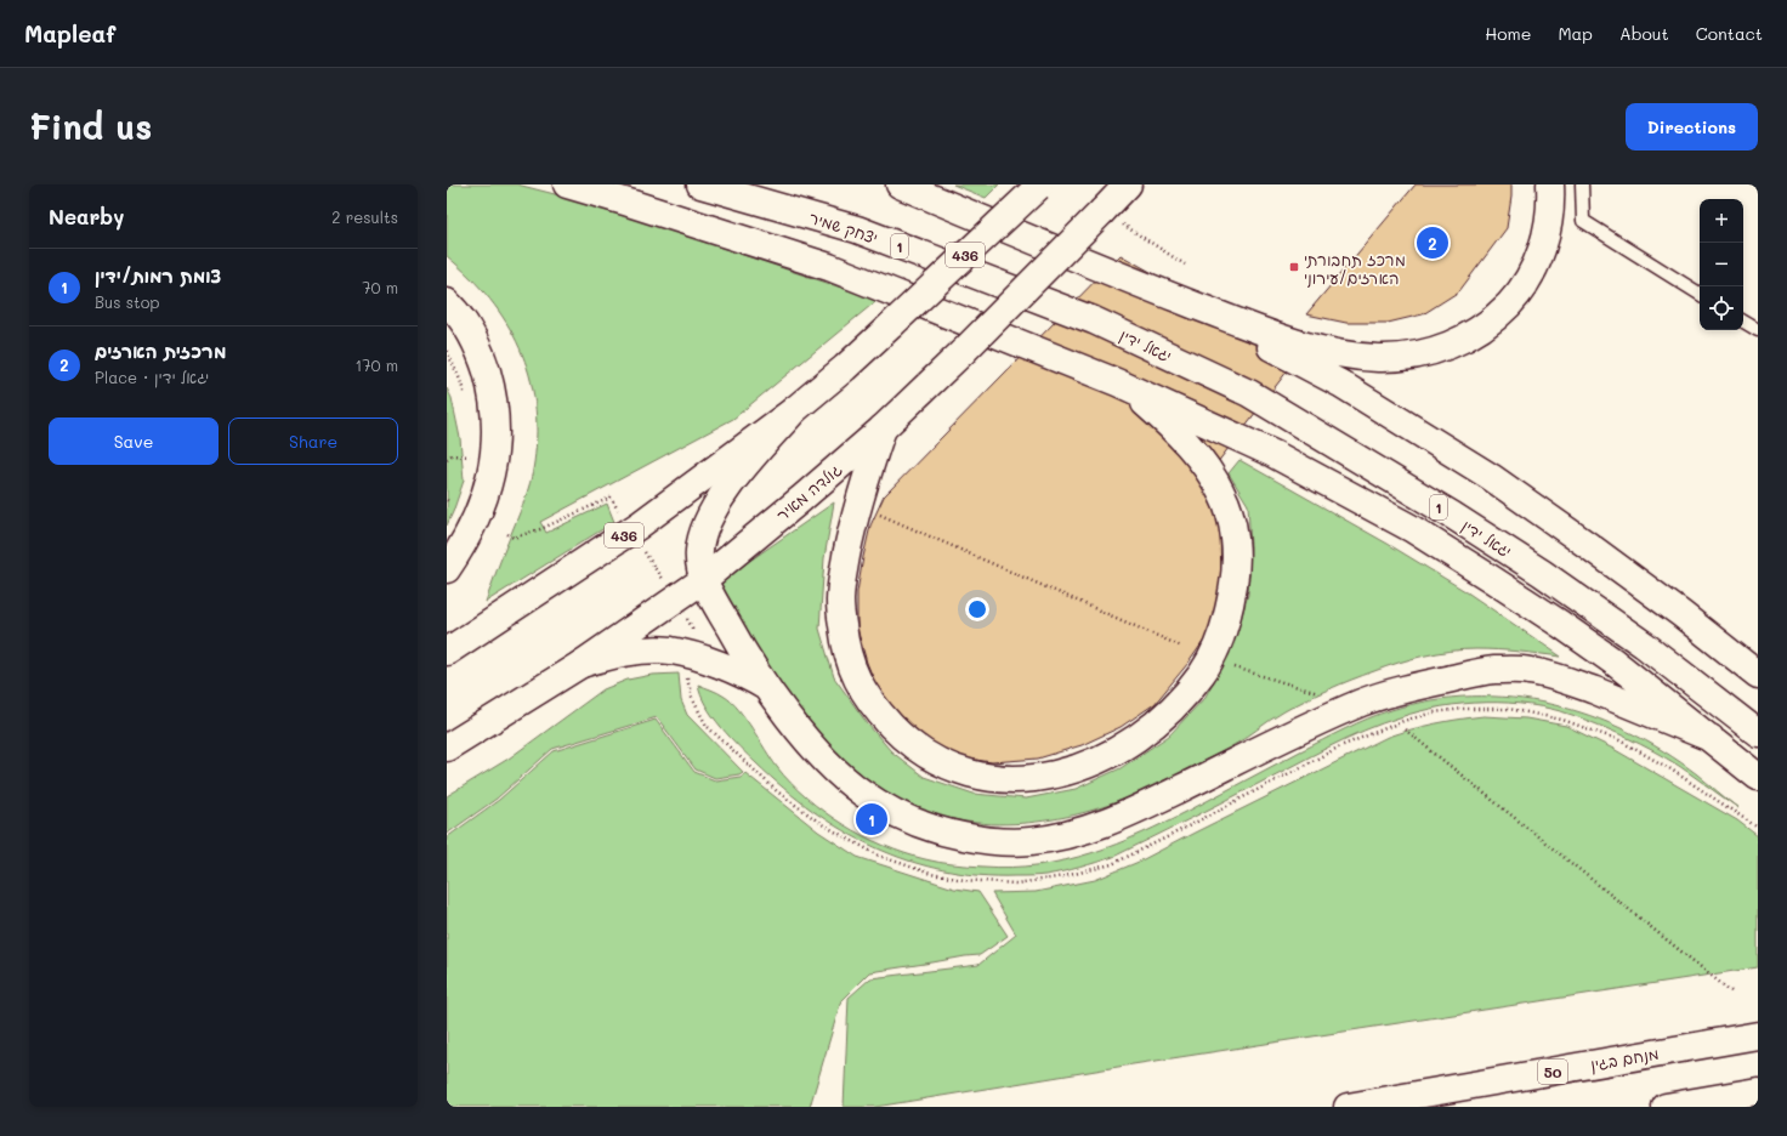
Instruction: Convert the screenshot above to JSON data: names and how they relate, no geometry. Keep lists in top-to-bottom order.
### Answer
{
  "streets": {
    "main road": [
      "יצחק שמיר",
      "1",
      "436",
      "יגאל ידין",
      "גולדה מאיר",
      "מנחם בגין",
      "50"
    ]
  },
  "crossings": [
    ["יצחק שמיר", "יגאל ידין"]
  ],
  "places": {
    "transit": ["מרכז תחבורתי הארזים/עירוני"]
  },
  "page": {
    "header": "Mapleaf",
    "nav": [
      "Home",
      "Map",
      "About",
      "Contact"
    ],
    "buttons": [
      "Directions",
      ["Save", "Share"]
    ],
    "title": "Find us",
    "heading": ["Nearby", "2 results"],
    "map_buttons": ["+", "−"],
    "pins": ["2", "1"],
    "list": [
      {
        "mark": "1",
        "name": "צומת רמות/ידין",
        "note": "Bus stop",
        "value": "70 m"
      },
      {
        "mark": "2",
        "name": "מרכזית הארזים",
        "note": "Place · יגאל ידין",
        "value": "170 m"
      }
    ]
  }
}
